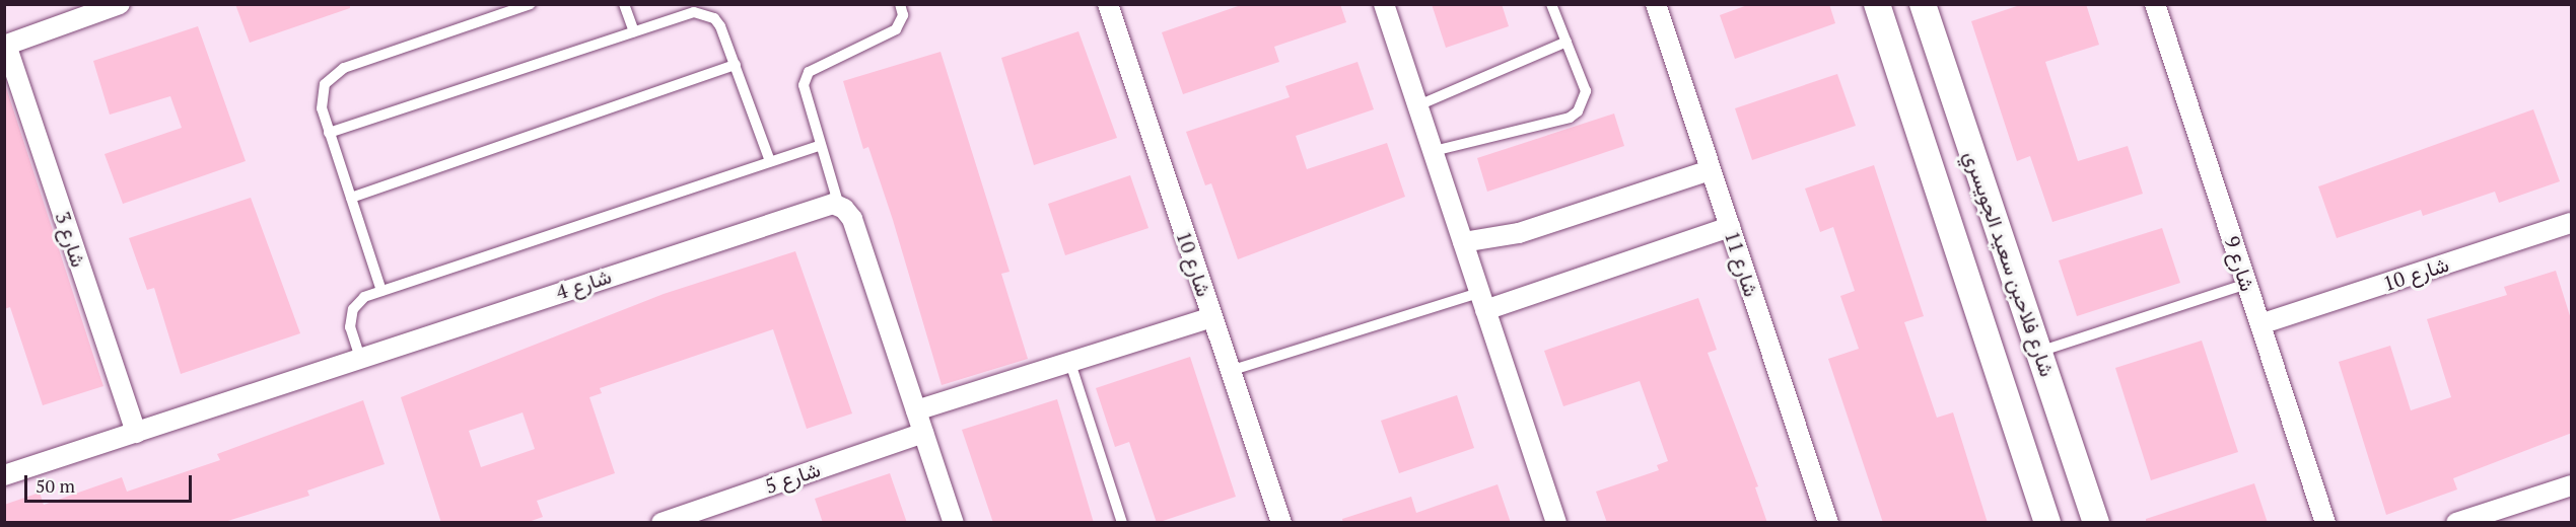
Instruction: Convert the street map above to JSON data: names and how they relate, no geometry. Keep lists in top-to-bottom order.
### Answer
{
  "streets": {
    "street": [
      "شارع 3",
      "شارع 10",
      "شارع 11",
      "شارع فلاحبن سعيد الجويسري",
      "شارع 9",
      "شارع 4",
      "شارع 5"
    ]
  },
  "crossings": [
    ["شارع 3", "شارع 4"],
    ["شارع 10", "شارع 9"]
  ],
  "scale_bar": "50 m"
}
